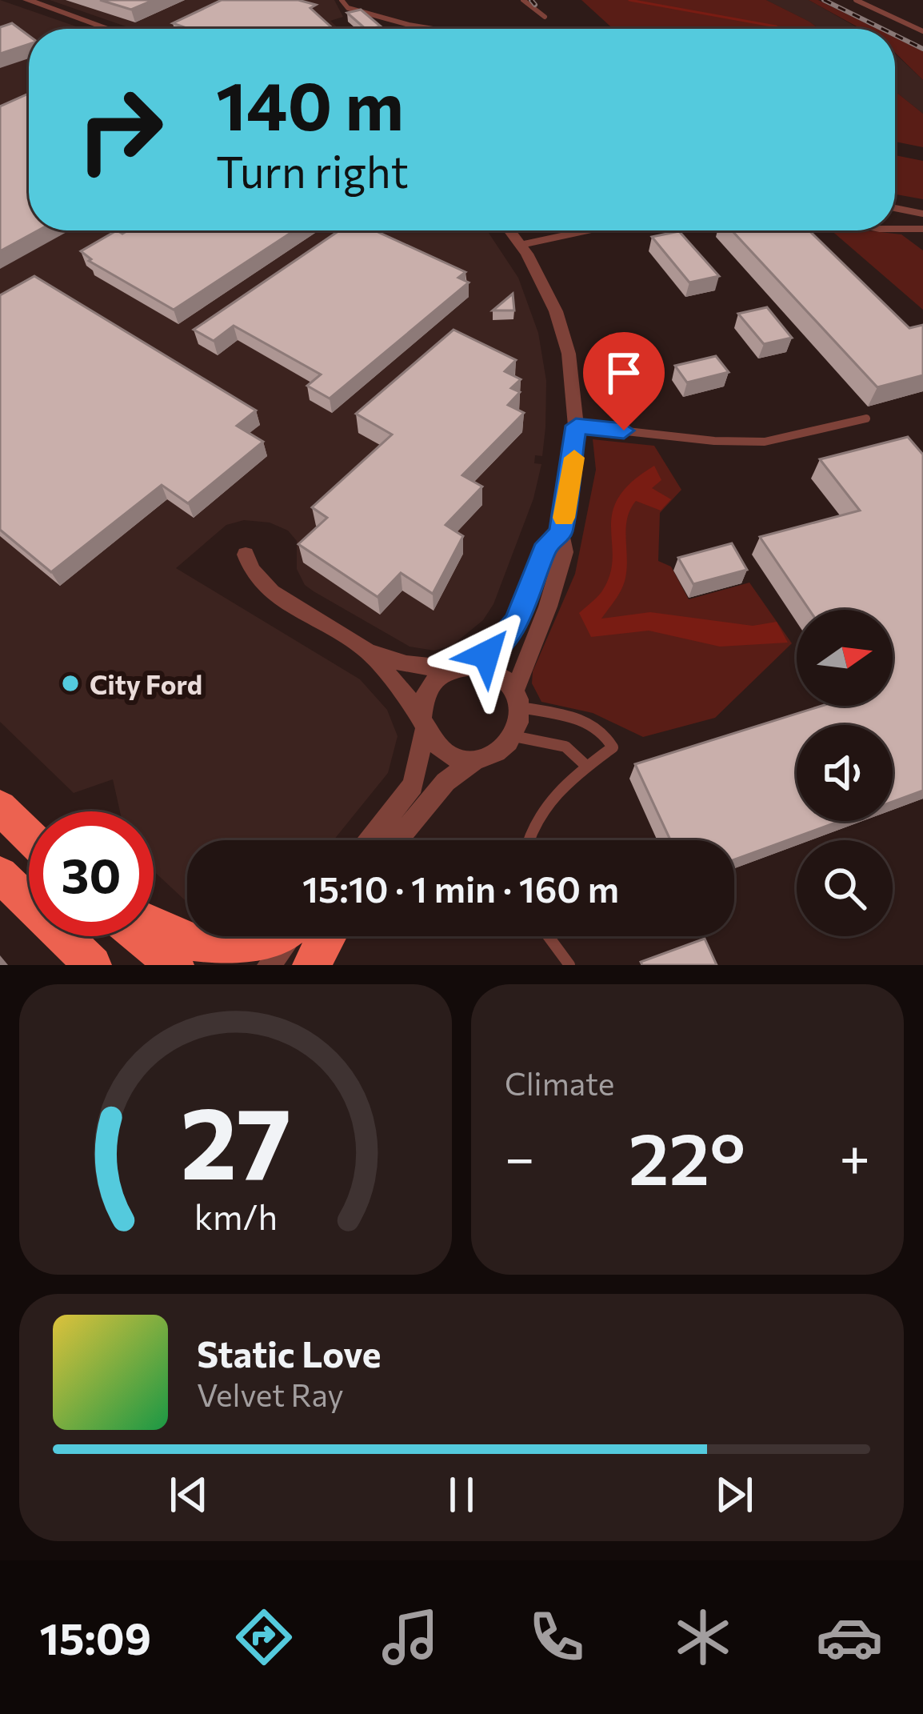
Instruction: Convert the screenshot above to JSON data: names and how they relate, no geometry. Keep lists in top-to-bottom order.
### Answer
{
  "places": ["City Ford"],
  "north": "right",
  "page": {
    "turn": ["140 m", "Turn right"],
    "limit": "30",
    "trip": "15:10 · 1 min · 160 m",
    "tile": "Climate",
    "heat": ["−", "22°", "+"],
    "song": ["Static Love", "Velvet Ray"],
    "tabs": "15:09",
    "gauge": ["27", "km/h"]
  }
}
